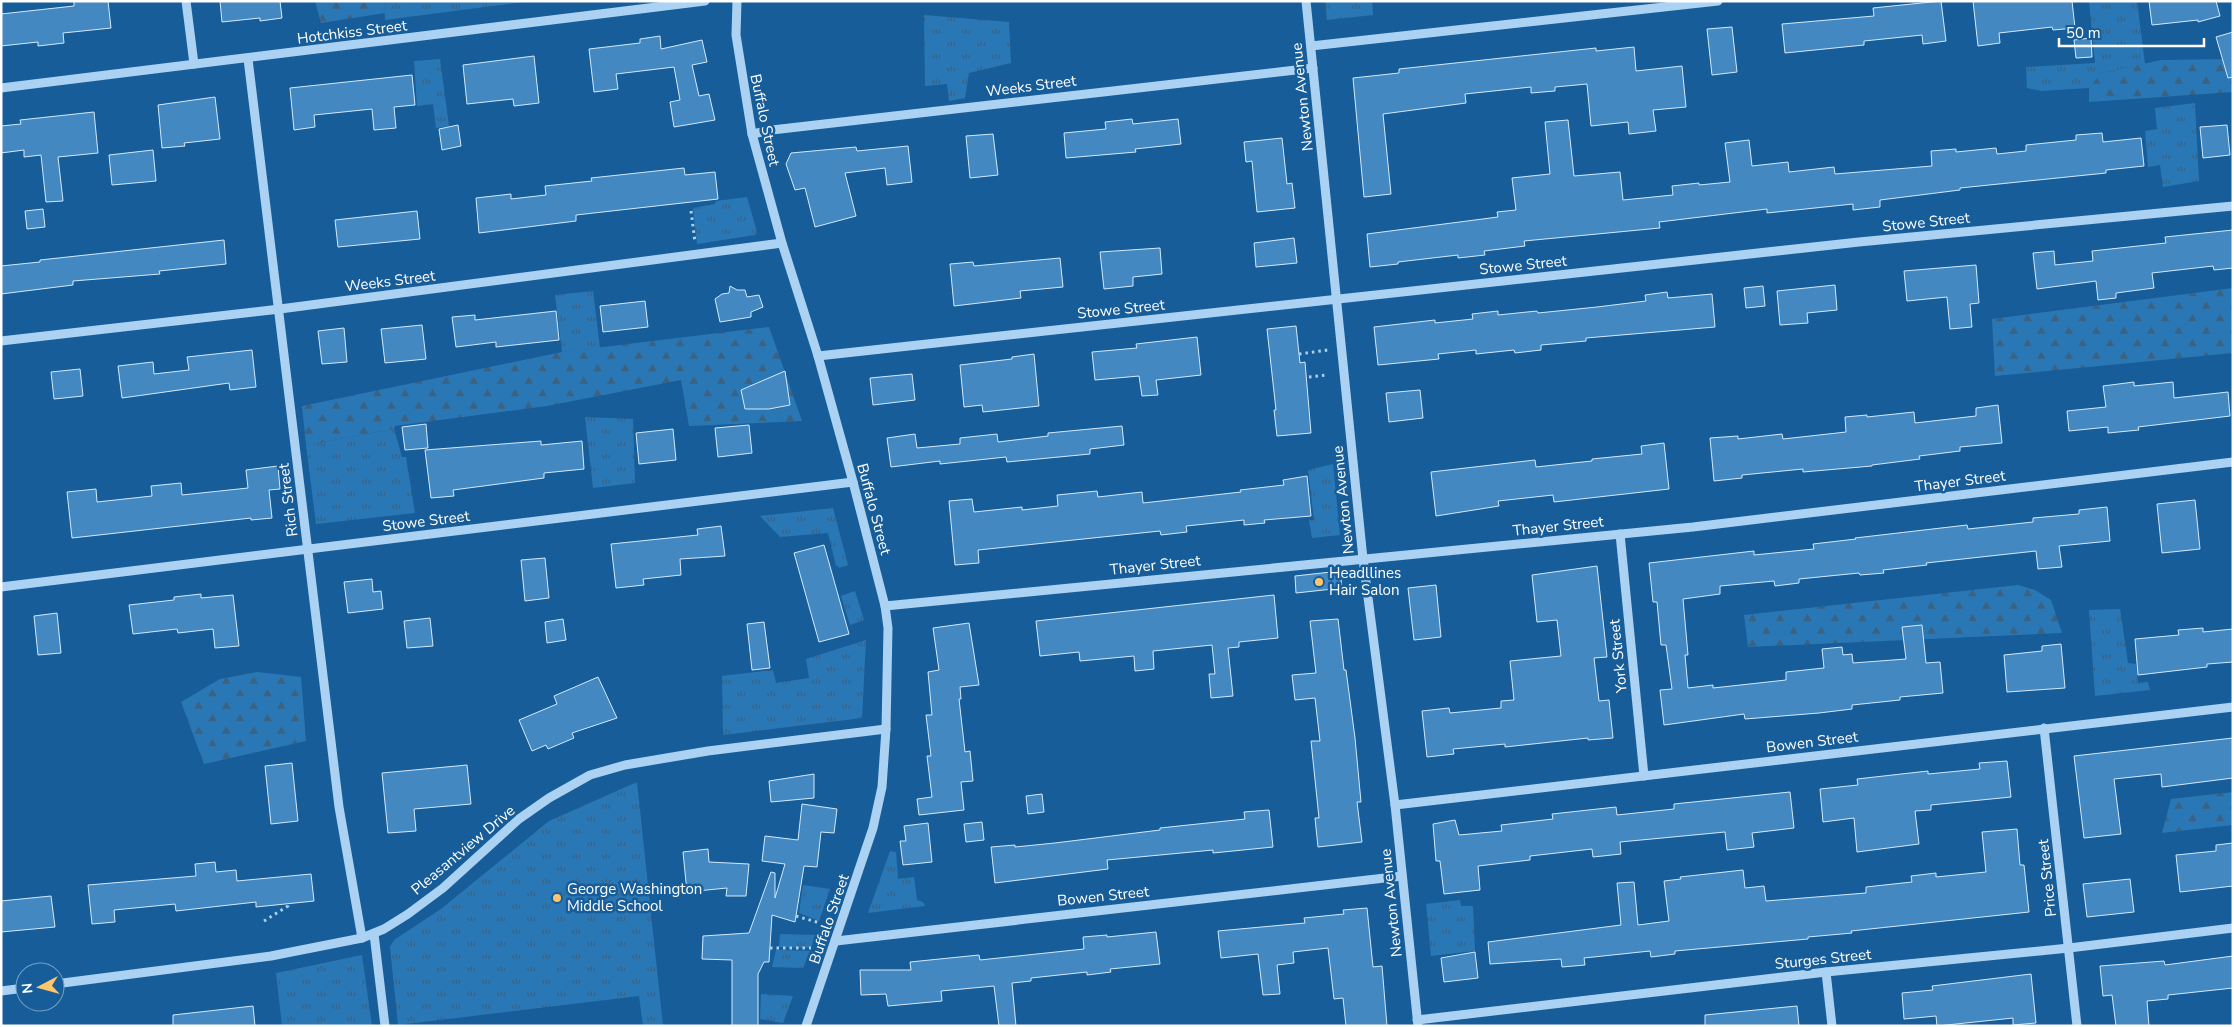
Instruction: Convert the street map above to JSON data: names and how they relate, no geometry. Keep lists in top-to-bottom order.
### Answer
{
  "streets": {
    "street": [
      "Hotchkiss Street",
      "Weeks Street",
      "Newton Avenue",
      "Buffalo Street",
      "Stowe Street",
      "Thayer Street",
      "Rich Street",
      "York Street",
      "Bowen Street",
      "Pleasantview Drive",
      "Price Street",
      "Sturges Street"
    ]
  },
  "crossings": [
    ["Hotchkiss Street", "Rich Street"],
    ["Weeks Street", "Newton Avenue"],
    ["Weeks Street", "Buffalo Street"],
    ["Weeks Street", "Rich Street"],
    ["Newton Avenue", "Stowe Street"],
    ["Newton Avenue", "Thayer Street"],
    ["Newton Avenue", "Bowen Street"],
    ["Newton Avenue", "Sturges Street"],
    ["Buffalo Street", "Stowe Street"],
    ["Buffalo Street", "Thayer Street"],
    ["Buffalo Street", "Bowen Street"],
    ["Buffalo Street", "Pleasantview Drive"],
    ["Stowe Street", "Rich Street"],
    ["Thayer Street", "York Street"],
    ["Rich Street", "Pleasantview Drive"],
    ["York Street", "Bowen Street"],
    ["Bowen Street", "Price Street"],
    ["Price Street", "Sturges Street"]
  ],
  "places": ["Headllines Hair Salon", "George Washington Middle School"],
  "scale_bar": "50 m",
  "north": "left"
}
